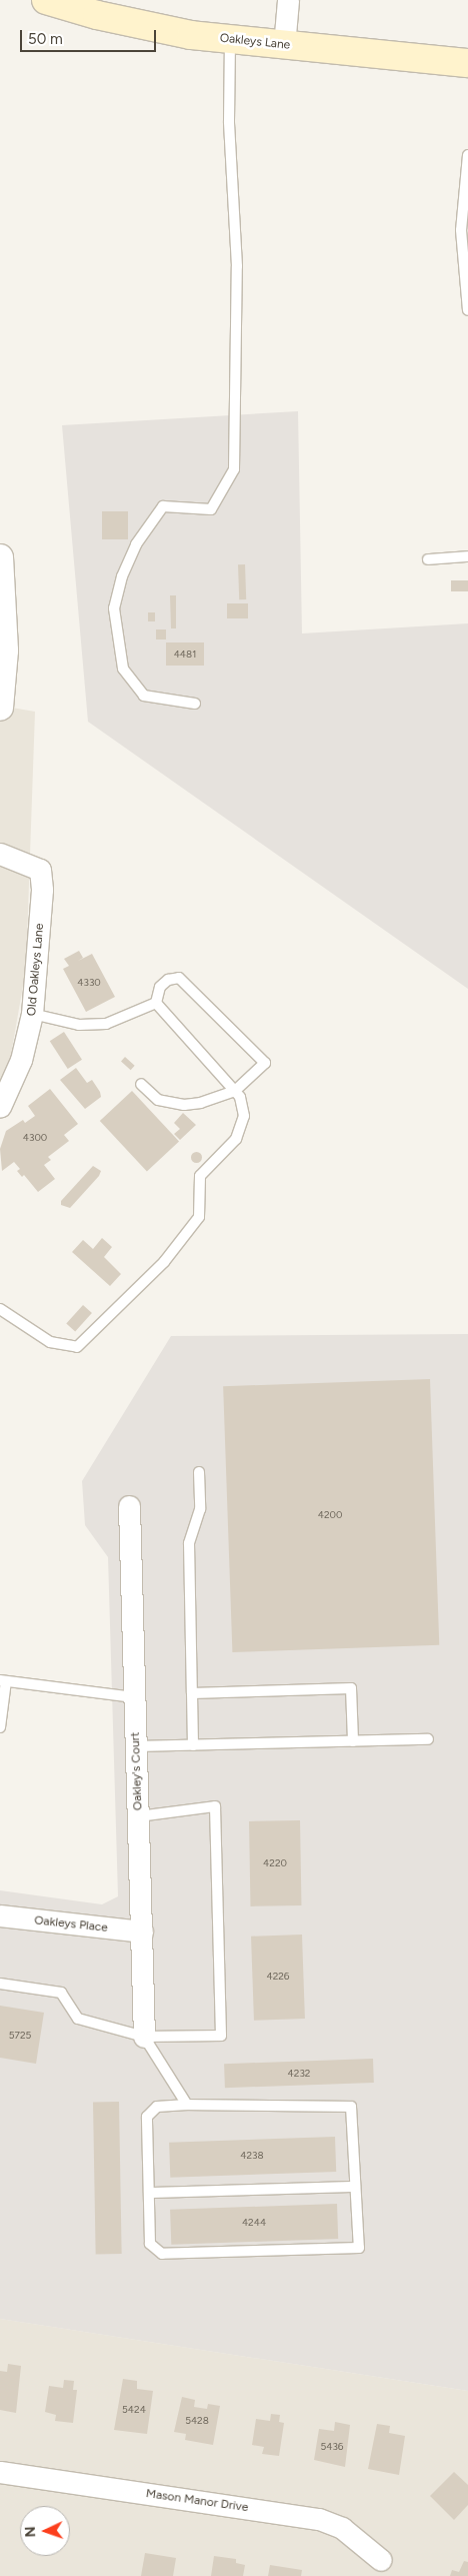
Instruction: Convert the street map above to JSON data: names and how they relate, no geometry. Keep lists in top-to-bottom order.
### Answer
{
  "streets": {
    "main road": ["Oakleys Lane"],
    "street": [
      "Old Oakleys Lane",
      "Oakley's Court",
      "Oakleys Place",
      "Mason Manor Drive"
    ]
  },
  "crossings": [
    ["Oakley's Court", "Oakleys Place"]
  ],
  "house_numbers": [
    "4481",
    "4330",
    "4300",
    "4200",
    "4220",
    "4226",
    "5725",
    "4232",
    "4238",
    "4244",
    "5424",
    "5428",
    "5436"
  ],
  "scale_bar": "50 m",
  "north": "left"
}
